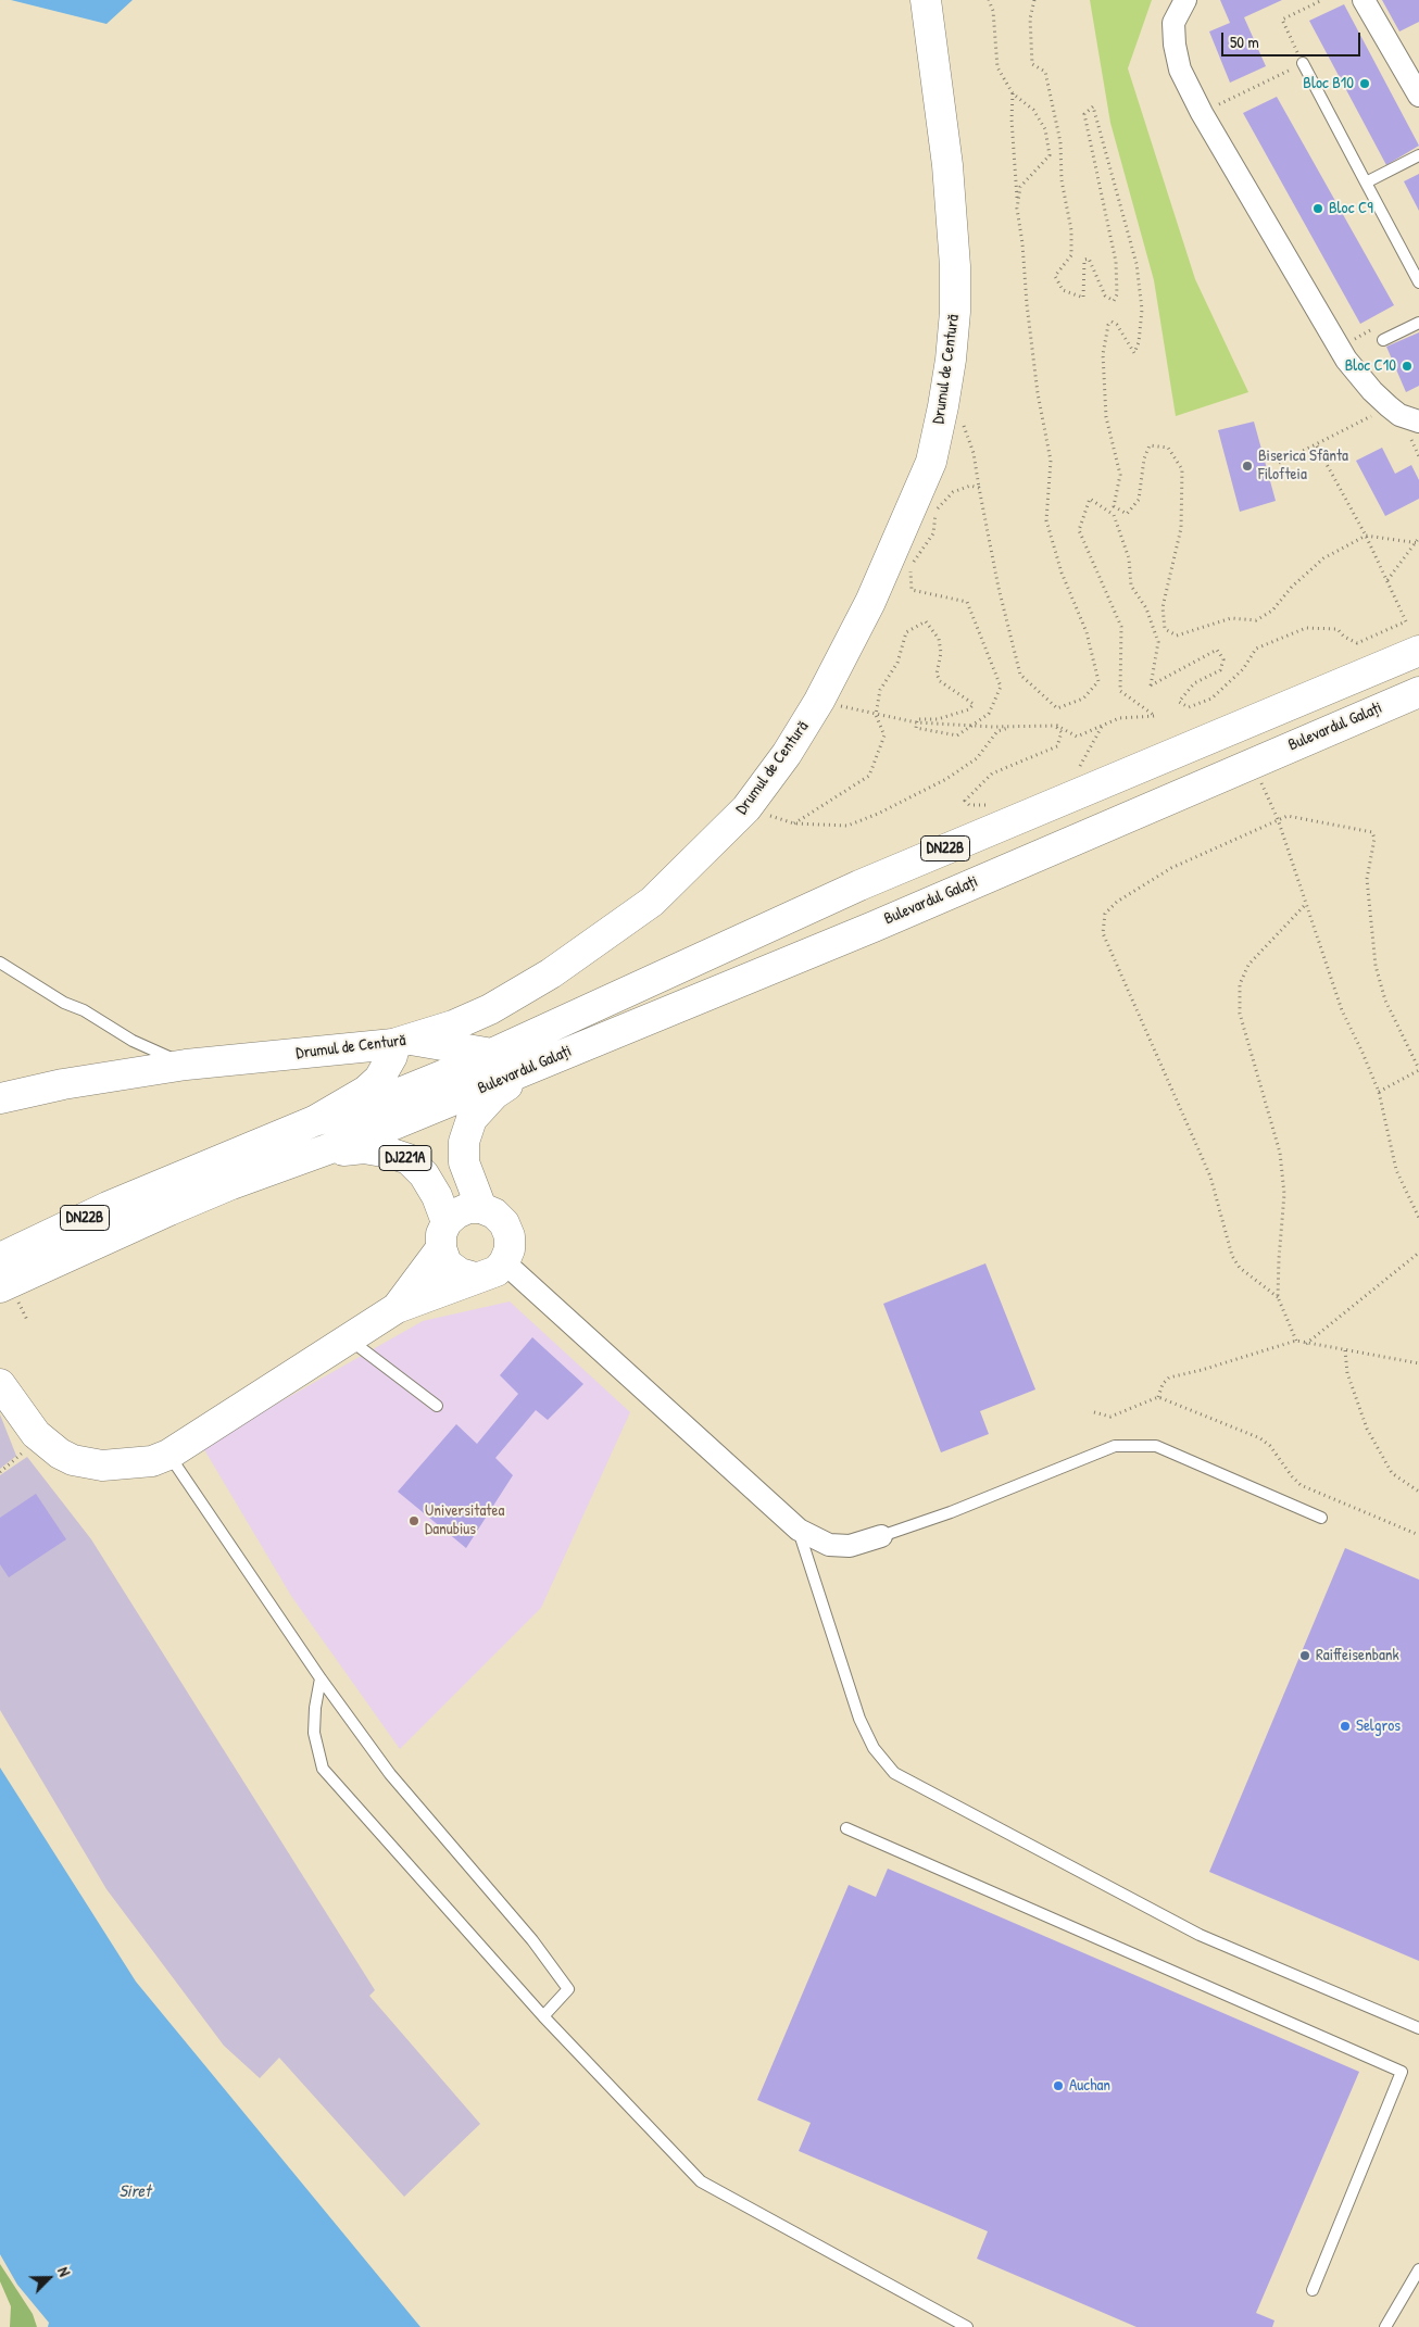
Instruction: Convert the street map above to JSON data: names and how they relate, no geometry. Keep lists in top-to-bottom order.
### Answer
{
  "streets": {
    "main road": [
      "Drumul de Centură",
      "Bulevardul Galați",
      "DN22B",
      "DJ221A"
    ]
  },
  "crossings": [
    ["Bulevardul Galați", "DN22B"],
    ["Bulevardul Galați", "DJ221A"],
    ["DN22B", "DJ221A"]
  ],
  "water": ["Siret"],
  "places": [
    "Bloc B10",
    "Bloc C9",
    "Bloc C10",
    "Biserica Sfânta Filofteia",
    "Universitatea Danubius",
    "Raiffeisenbank",
    "Selgros",
    "Auchan"
  ],
  "scale_bar": "50 m",
  "north": "top right"
}
